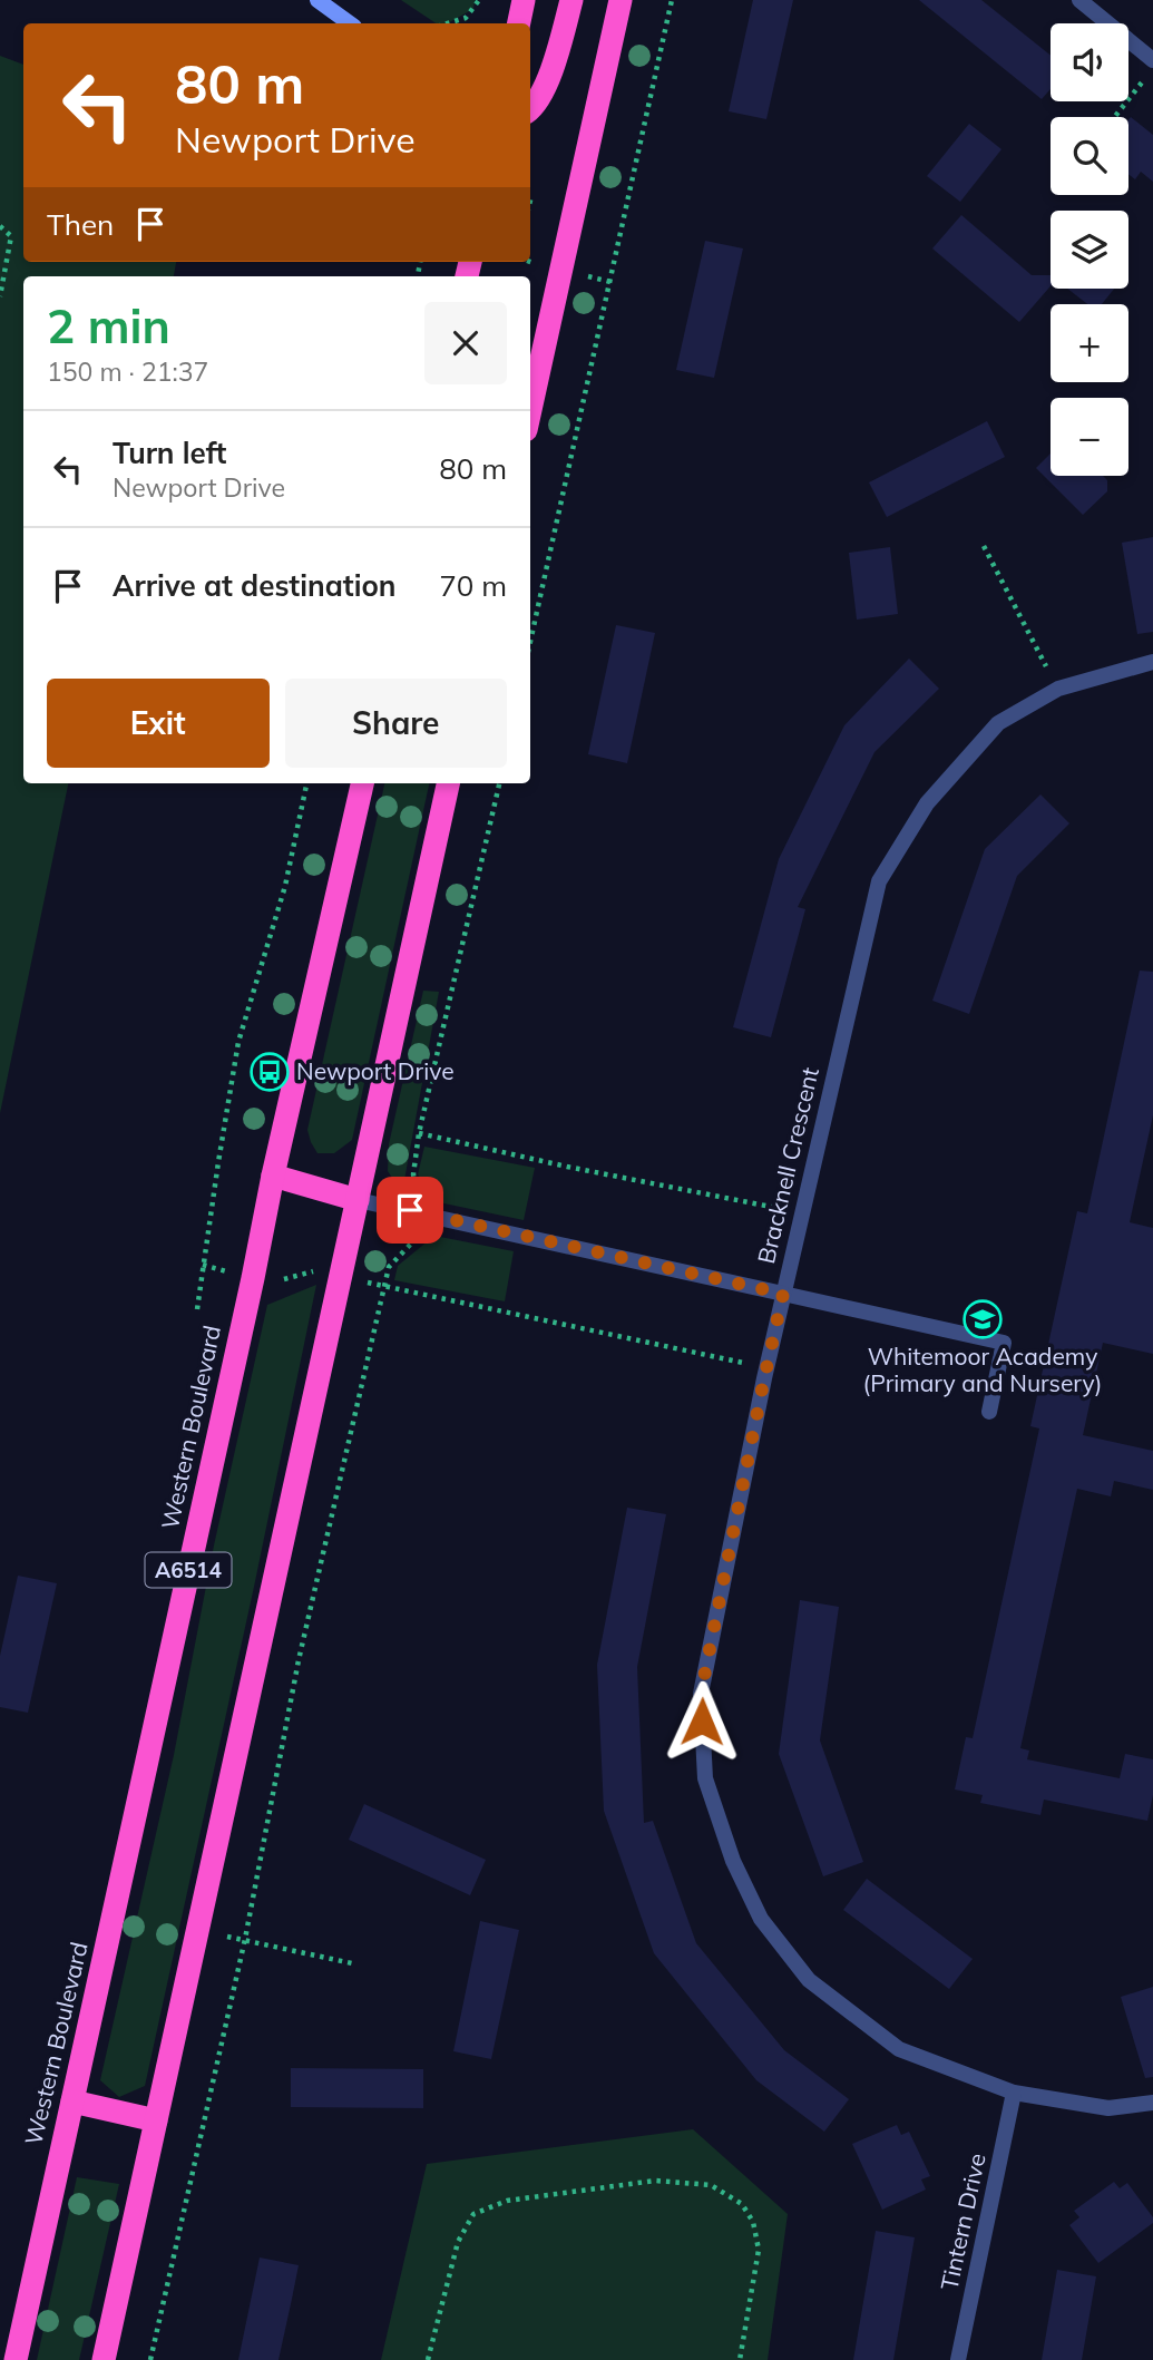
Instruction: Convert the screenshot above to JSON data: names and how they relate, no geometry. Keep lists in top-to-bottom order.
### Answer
{
  "streets": {
    "highway": ["Western Boulevard", "A6514"],
    "street": ["Bracknell Crescent", "Tintern Drive"]
  },
  "crossings": [
    ["Bracknell Crescent", "Tintern Drive"]
  ],
  "places": {
    "bus stop": ["Newport Drive"],
    "school or university": ["Whitemoor Academy (Primary and Nursery)"]
  },
  "page": {
    "map_buttons": ["+", "−"],
    "turn": ["80 m", "Newport Drive"],
    "then": "Then",
    "heading": ["2 min", "150 m · 21:37"],
    "list": [
      {
        "name": "Turn left",
        "note": "Newport Drive",
        "value": "80 m"
      },
      {
        "name": "Arrive at destination",
        "value": "70 m"
      }
    ],
    "buttons": ["Exit", "Share"]
  }
}
